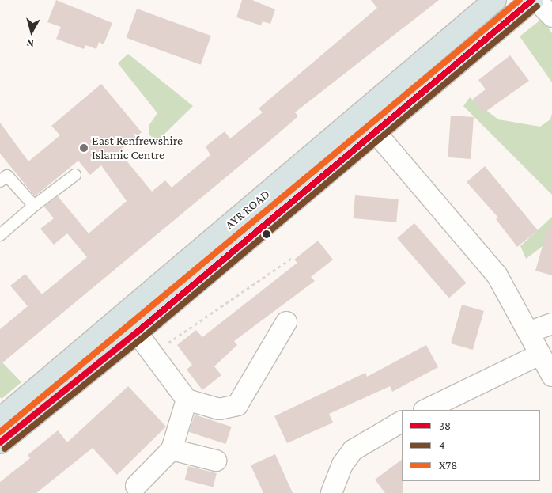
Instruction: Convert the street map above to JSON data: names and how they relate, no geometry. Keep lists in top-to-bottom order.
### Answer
{
  "streets": {
    "main road": ["AYR ROAD"]
  },
  "places": ["East Renfrewshire Islamic Centre"],
  "lines": ["transit line 38", "transit line X78", "transit line 4"],
  "legend": ["38", "4", "X78"],
  "north": "bottom"
}
